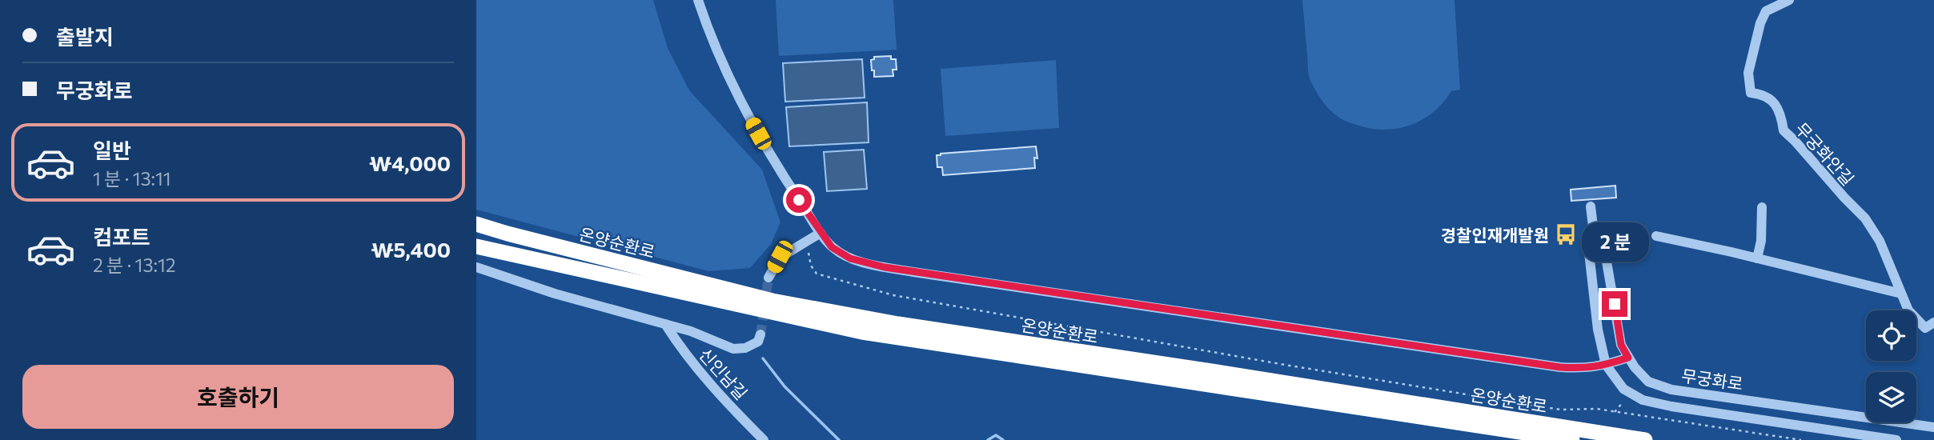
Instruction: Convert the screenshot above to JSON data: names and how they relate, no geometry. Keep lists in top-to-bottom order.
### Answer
{
  "streets": {
    "highway": ["온양순환로"],
    "street": ["무궁화안길", "신인남길", "무궁화로"]
  },
  "places": {
    "bus stop": ["경찰인재개발원"]
  },
  "page": {
    "banner": ["출발지", "무궁화로"],
    "list": [
      {
        "name": "일반",
        "note": "1 분 · 13:11",
        "value": "₩4,000"
      },
      {
        "name": "컴포트",
        "note": "2 분 · 13:12",
        "value": "₩5,400"
      }
    ],
    "bubble": "2 분",
    "buttons": "호출하기"
  }
}
